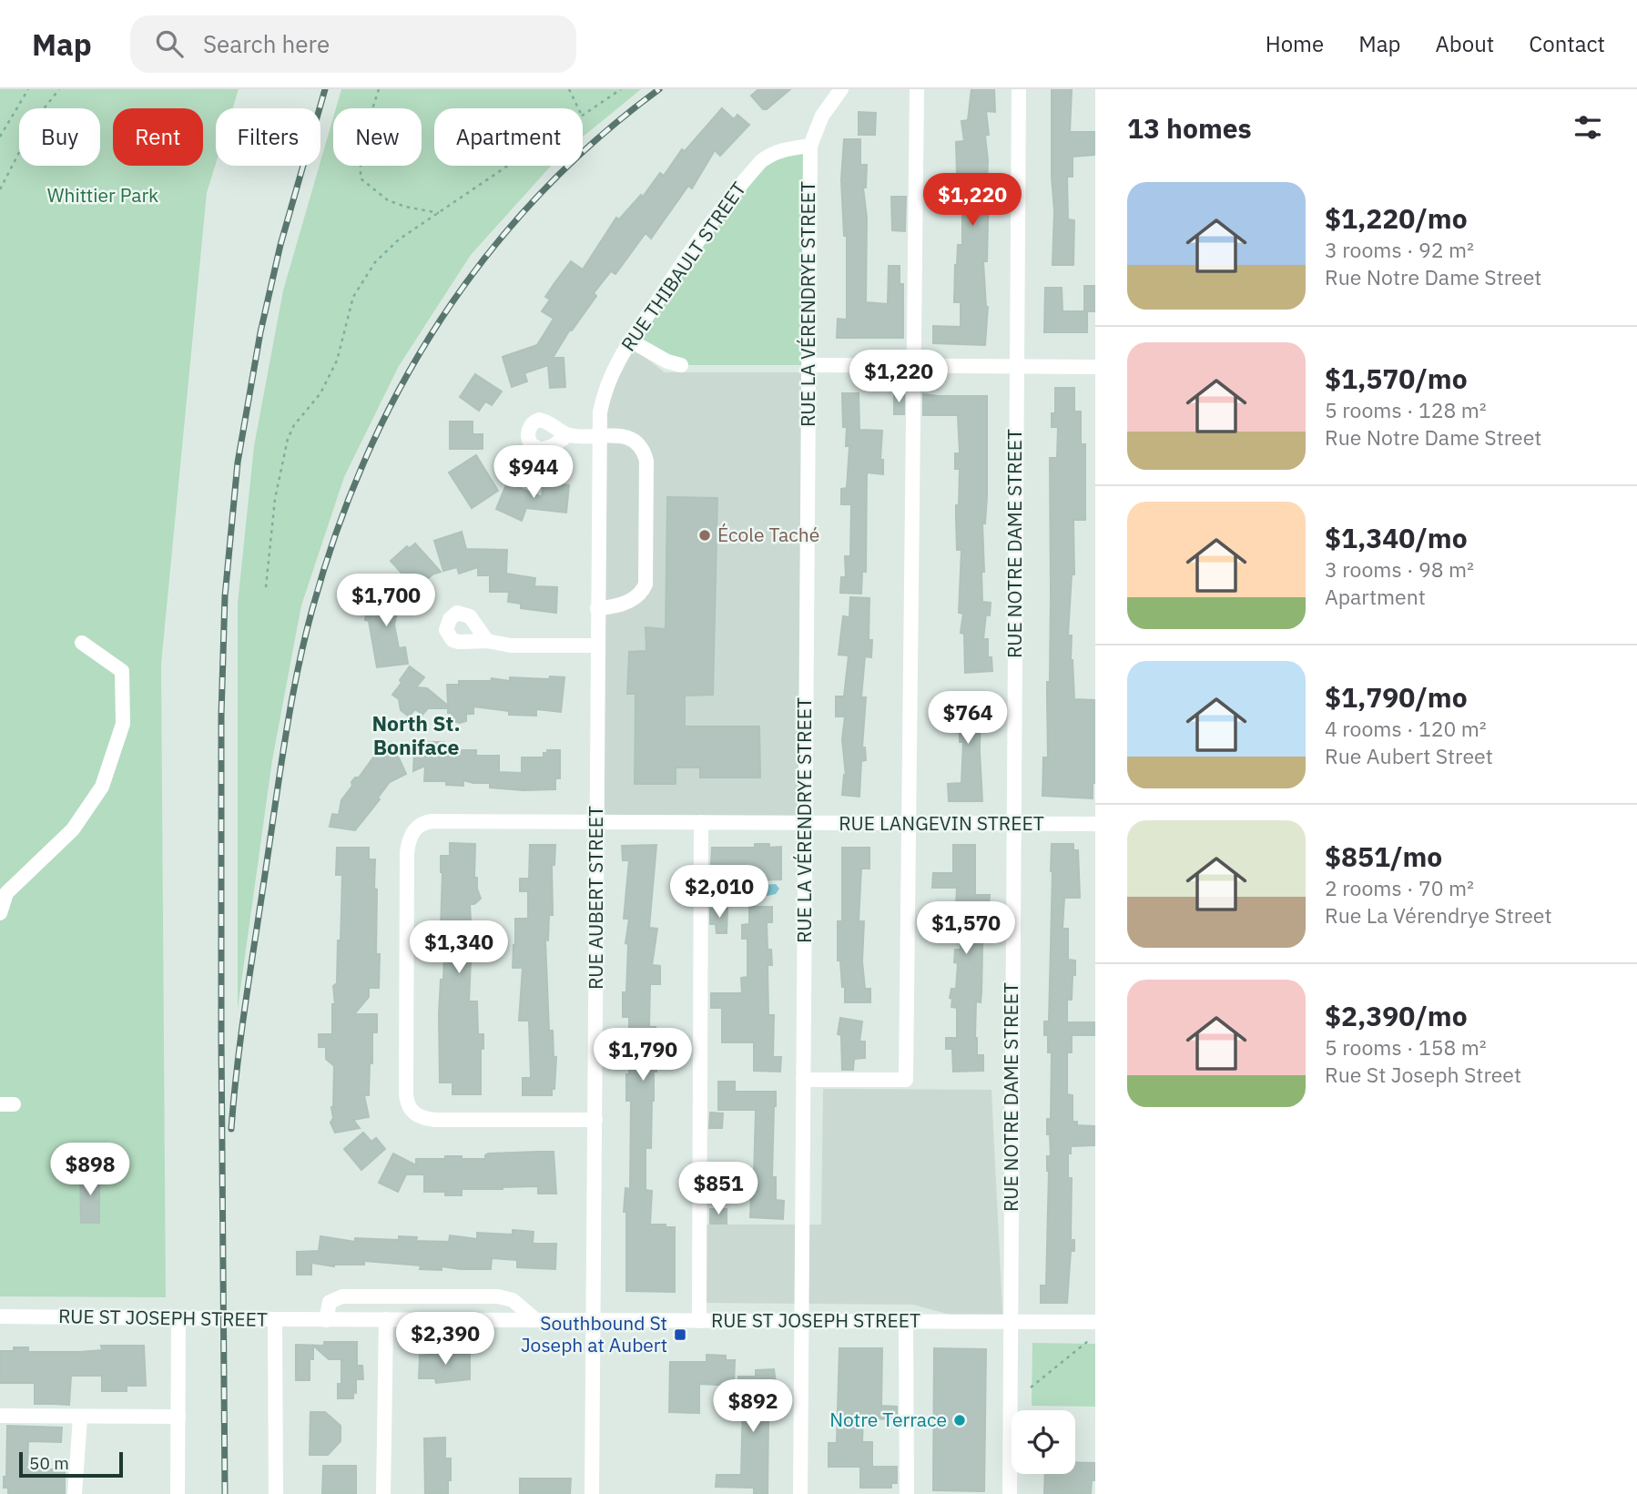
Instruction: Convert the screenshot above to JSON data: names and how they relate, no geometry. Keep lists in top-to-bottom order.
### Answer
{
  "streets": {
    "street": [
      "RUE THIBAULT STREET",
      "RUE LA VÉRENDRYE STREET",
      "RUE NOTRE DAME STREET",
      "RUE LANGEVIN STREET",
      "RUE AUBERT STREET",
      "RUE ST JOSEPH STREET"
    ]
  },
  "crossings": [
    ["RUE THIBAULT STREET", "RUE LA VÉRENDRYE STREET"],
    ["RUE THIBAULT STREET", "RUE AUBERT STREET"],
    ["RUE LA VÉRENDRYE STREET", "RUE LANGEVIN STREET"],
    ["RUE LA VÉRENDRYE STREET", "RUE ST JOSEPH STREET"],
    ["RUE NOTRE DAME STREET", "RUE LANGEVIN STREET"],
    ["RUE NOTRE DAME STREET", "RUE ST JOSEPH STREET"],
    ["RUE LANGEVIN STREET", "RUE AUBERT STREET"],
    ["RUE AUBERT STREET", "RUE ST JOSEPH STREET"]
  ],
  "districts": ["North St. Boniface"],
  "parks": ["Whittier Park"],
  "places": {
    "other": ["École Taché", "Notre Terrace"],
    "transit": ["Southbound St Joseph at Aubert"]
  },
  "scale_bar": "50 m",
  "page": {
    "header": "Map",
    "search": "Search here",
    "nav": [
      "Home",
      "Map",
      "About",
      "Contact"
    ],
    "heading": "13 homes",
    "chip": [
      "Buy",
      "Rent",
      "Filters",
      "New",
      "Apartment"
    ],
    "list": [
      {
        "name": "$1,220/mo",
        "note": "3 rooms · 92 m² · Rue Notre Dame Street"
      },
      {
        "name": "$1,570/mo",
        "note": "5 rooms · 128 m² · Rue Notre Dame Street"
      },
      {
        "name": "$1,340/mo",
        "note": "3 rooms · 98 m² · Apartment"
      },
      {
        "name": "$1,790/mo",
        "note": "4 rooms · 120 m² · Rue Aubert Street"
      },
      {
        "name": "$851/mo",
        "note": "2 rooms · 70 m² · Rue La Vérendrye Street"
      },
      {
        "name": "$2,390/mo",
        "note": "5 rooms · 158 m² · Rue St Joseph Street"
      }
    ],
    "price": [
      "$1,220",
      "$1,220",
      "$944",
      "$1,700",
      "$764",
      "$2,010",
      "$1,570",
      "$1,340",
      "$1,790",
      "$898",
      "$851",
      "$2,390",
      "$892"
    ],
    "scale": "50 m"
  }
}
